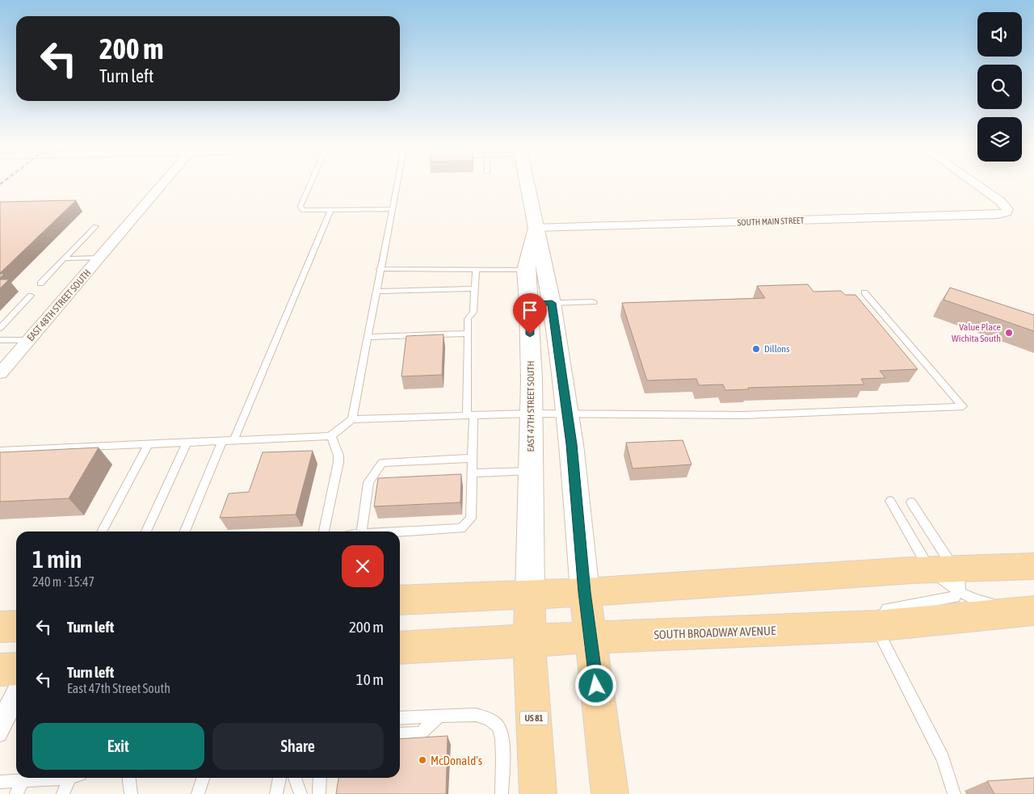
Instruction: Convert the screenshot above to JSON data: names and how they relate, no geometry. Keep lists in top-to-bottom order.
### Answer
{
  "streets": {
    "main road": ["EAST 47TH STREET SOUTH", "SOUTH BROADWAY AVENUE", "US 81"],
    "street": ["SOUTH MAIN STREET", "EAST 48TH STREET SOUTH"]
  },
  "crossings": [
    ["SOUTH MAIN STREET", "EAST 47TH STREET SOUTH"],
    ["EAST 47TH STREET SOUTH", "SOUTH BROADWAY AVENUE"]
  ],
  "places": ["Value Place Wichita South", "Dillons", "McDonald's"],
  "page": {
    "turn": ["200 m", "Turn left"],
    "heading": ["1 min", "240 m · 15:47"],
    "list": [
      {
        "name": "Turn left",
        "value": "200 m"
      },
      {
        "name": "Turn left",
        "note": "East 47th Street South",
        "value": "10 m"
      }
    ],
    "buttons": ["Exit", "Share"]
  }
}
